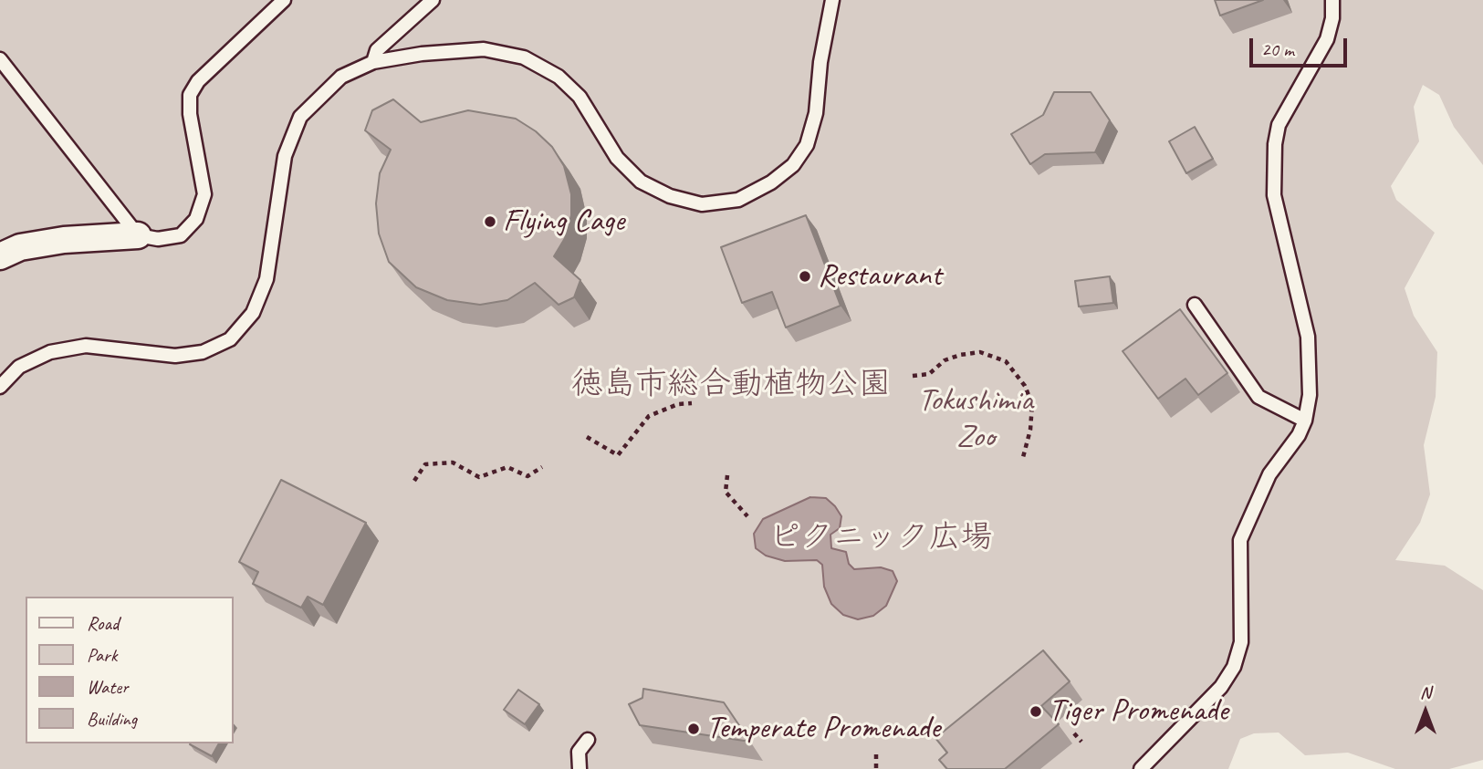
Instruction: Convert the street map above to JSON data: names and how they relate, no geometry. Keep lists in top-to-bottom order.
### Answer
{
  "parks": ["徳島市総合動植物公園", "Tokushimia Zoo", "ピクニック広場"],
  "places": [
    "Flying Cage",
    "Restaurant",
    "Tiger Promenade",
    "Temperate Promenade"
  ],
  "legend": [
    "Road",
    "Park",
    "Water",
    "Building"
  ],
  "scale_bar": "20 m",
  "north": "top"
}
